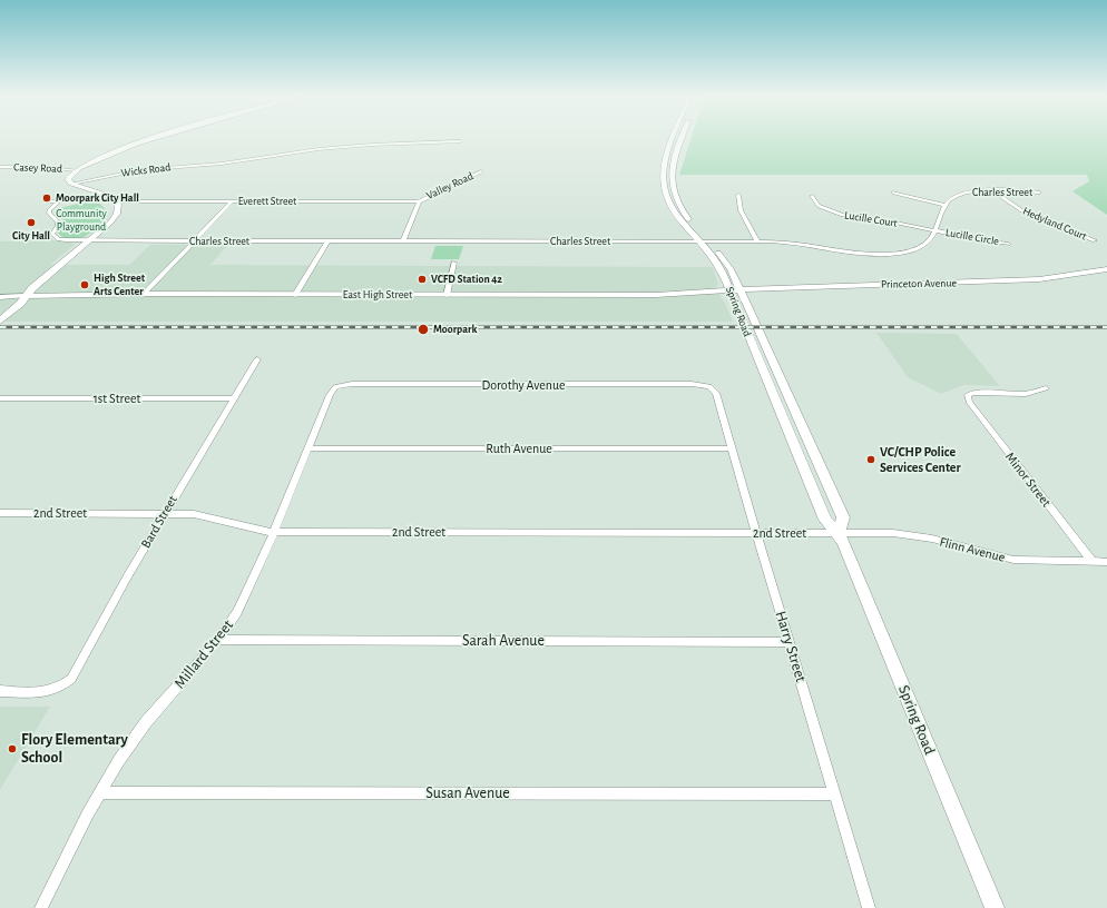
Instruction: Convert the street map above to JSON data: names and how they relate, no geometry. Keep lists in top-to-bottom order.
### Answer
{
  "streets": {
    "main road": ["Princeton Avenue", "East High Street", "Spring Road"],
    "street": [
      "Casey Road",
      "Wicks Road",
      "Valley Road",
      "Charles Street",
      "Everett Street",
      "Lucille Court",
      "Hedyland Court",
      "Lucille Circle",
      "Dorothy Avenue",
      "1st Street",
      "Ruth Avenue",
      "Minor Street",
      "2nd Street",
      "Bard Street",
      "Flinn Avenue",
      "Sarah Avenue",
      "Harry Street",
      "Millard Street",
      "Susan Avenue"
    ]
  },
  "crossings": [
    ["Valley Road", "Everett Street"],
    ["Charles Street", "Lucille Court"],
    ["Charles Street", "Hedyland Court"],
    ["Charles Street", "Lucille Circle"],
    ["Charles Street", "Spring Road"],
    ["Lucille Court", "Lucille Circle"],
    ["Princeton Avenue", "East High Street"],
    ["Princeton Avenue", "Spring Road"],
    ["East High Street", "Spring Road"],
    ["Spring Road", "2nd Street"],
    ["Spring Road", "Flinn Avenue"],
    ["Dorothy Avenue", "Harry Street"],
    ["Dorothy Avenue", "Millard Street"],
    ["1st Street", "Bard Street"],
    ["Ruth Avenue", "Harry Street"],
    ["Ruth Avenue", "Millard Street"],
    ["Minor Street", "Flinn Avenue"],
    ["2nd Street", "Bard Street"],
    ["2nd Street", "Flinn Avenue"],
    ["2nd Street", "Harry Street"],
    ["2nd Street", "Millard Street"],
    ["Sarah Avenue", "Harry Street"],
    ["Sarah Avenue", "Millard Street"],
    ["Harry Street", "Susan Avenue"],
    ["Millard Street", "Susan Avenue"]
  ],
  "parks": ["Community Playground"],
  "places": [
    "Moorpark City Hall",
    "City Hall",
    "VCFD Station 42",
    "High Street Arts Center",
    "Moorpark",
    "VC/CHP Police Services Center",
    "Flory Elementary School"
  ]
}
